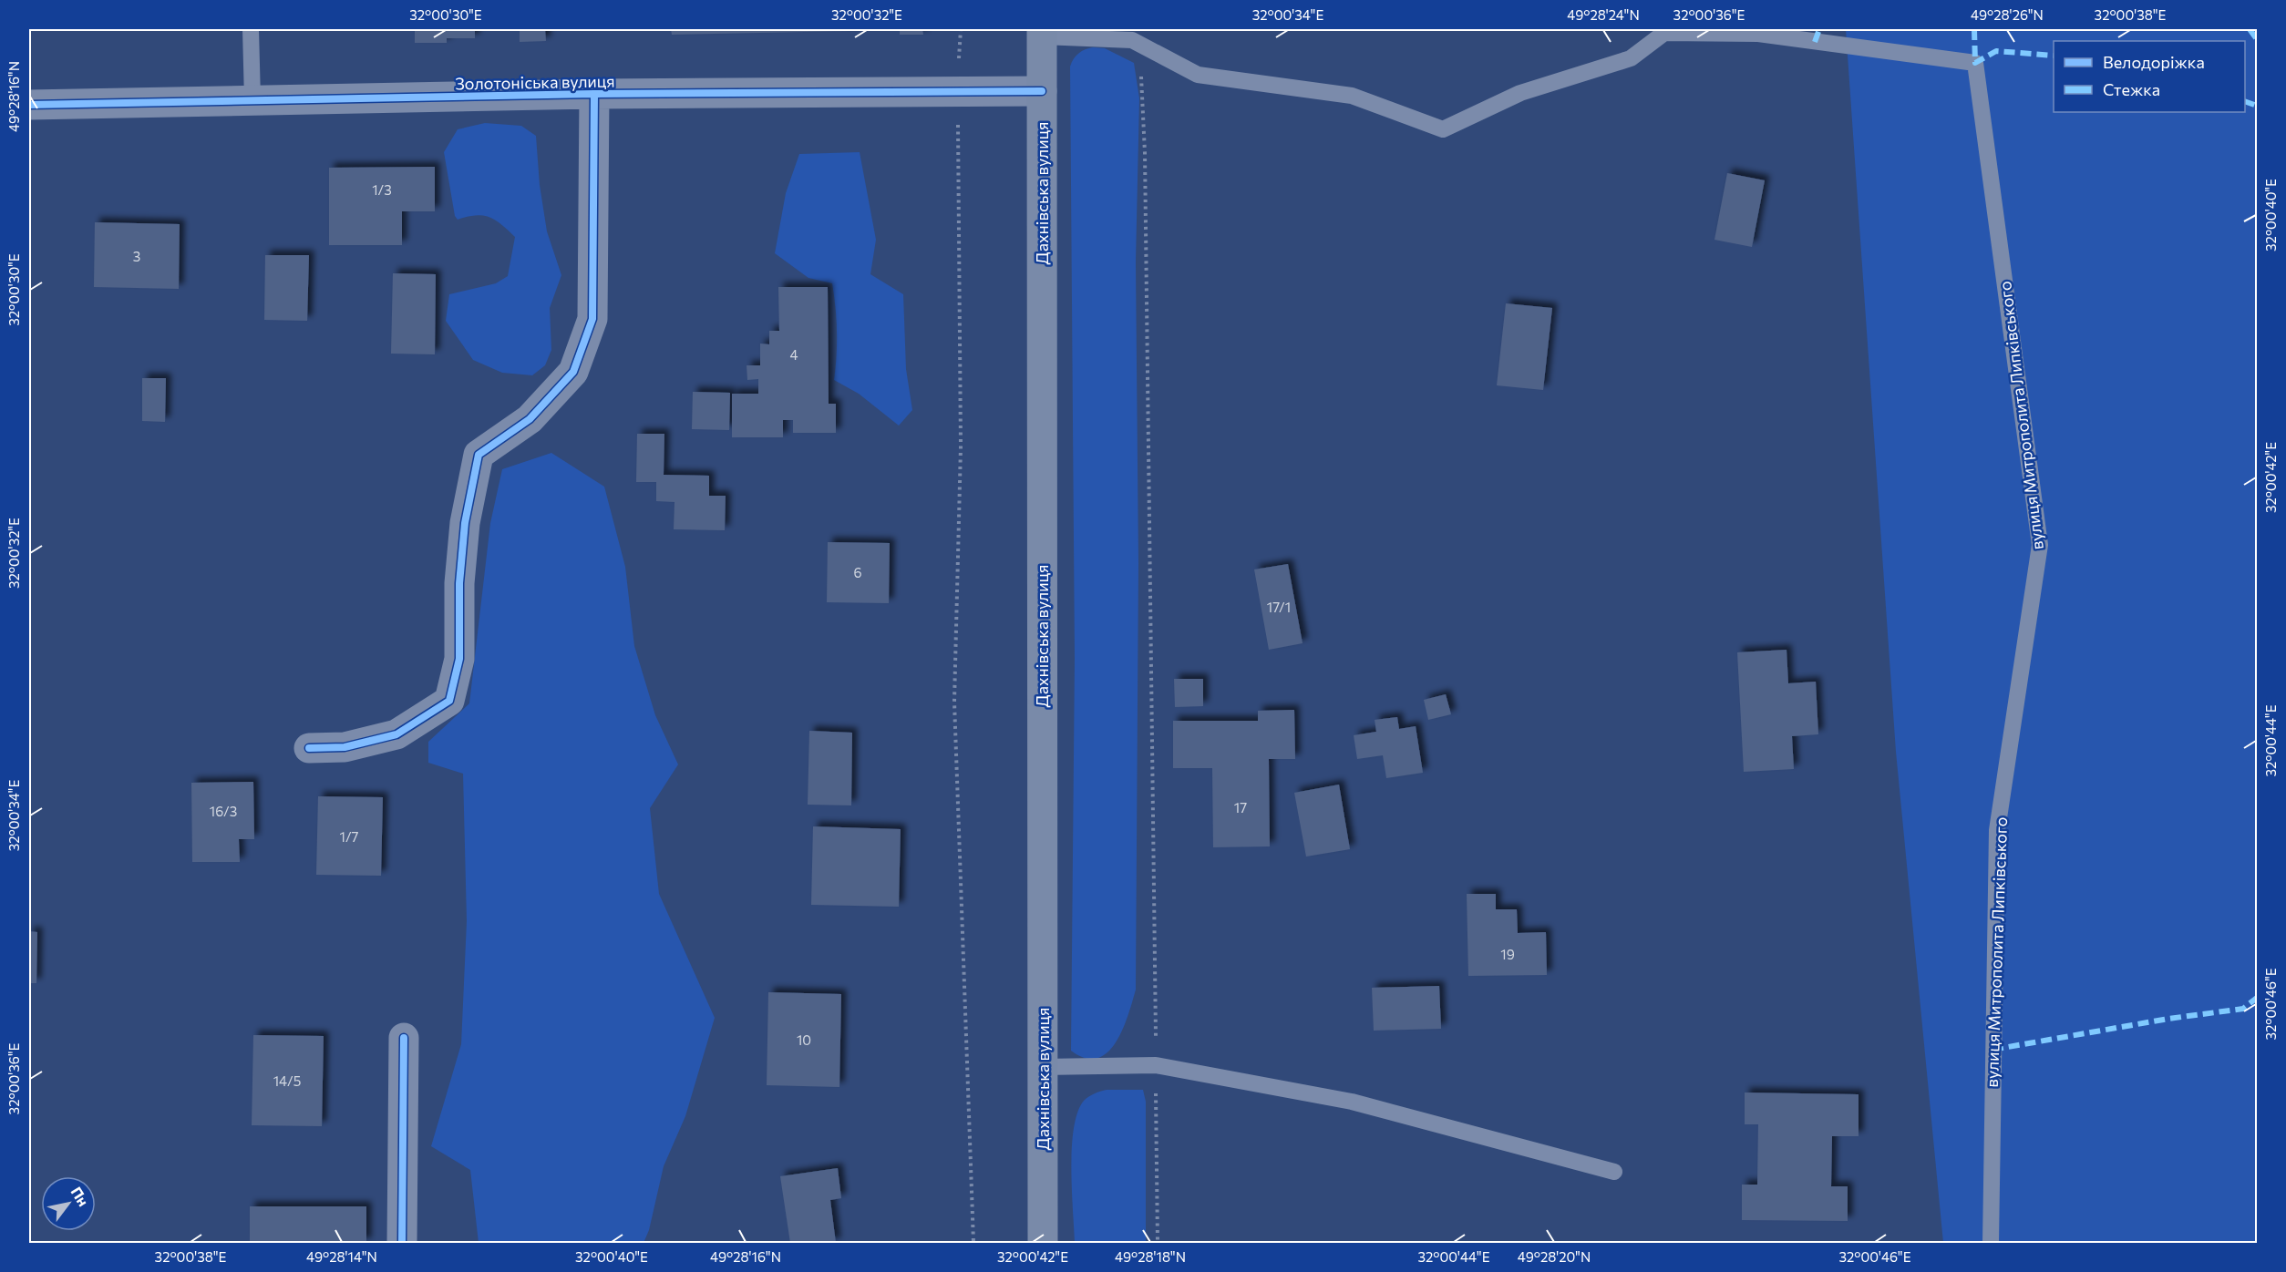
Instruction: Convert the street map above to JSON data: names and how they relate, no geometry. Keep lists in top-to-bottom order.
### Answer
{
  "streets": {
    "main road": ["Дахнівська вулиця"],
    "street": ["Золотоніська вулиця"],
    "lane": ["вулиця Митрополита Липківського"]
  },
  "crossings": [
    ["Золотоніська вулиця", "Дахнівська вулиця"]
  ],
  "house_numbers": [
    "1/3",
    "3",
    "4",
    "6",
    "17/1",
    "17",
    "16/3",
    "1/7",
    "19",
    "10",
    "14/5"
  ],
  "legend": ["Велодоріжка", "Стежка"],
  "north": "top right",
  "coordinates": [
    "32°00'30\"E",
    "32°00'32\"E",
    "32°00'34\"E",
    "49°28'24\"N",
    "32°00'36\"E",
    "49°28'26\"N",
    "32°00'38\"E",
    "49°28'16\"N",
    "32°00'40\"E",
    "32°00'42\"E",
    "32°00'44\"E",
    "32°00'46\"E",
    "49°28'14\"N",
    "49°28'18\"N",
    "49°28'20\"N"
  ]
}
